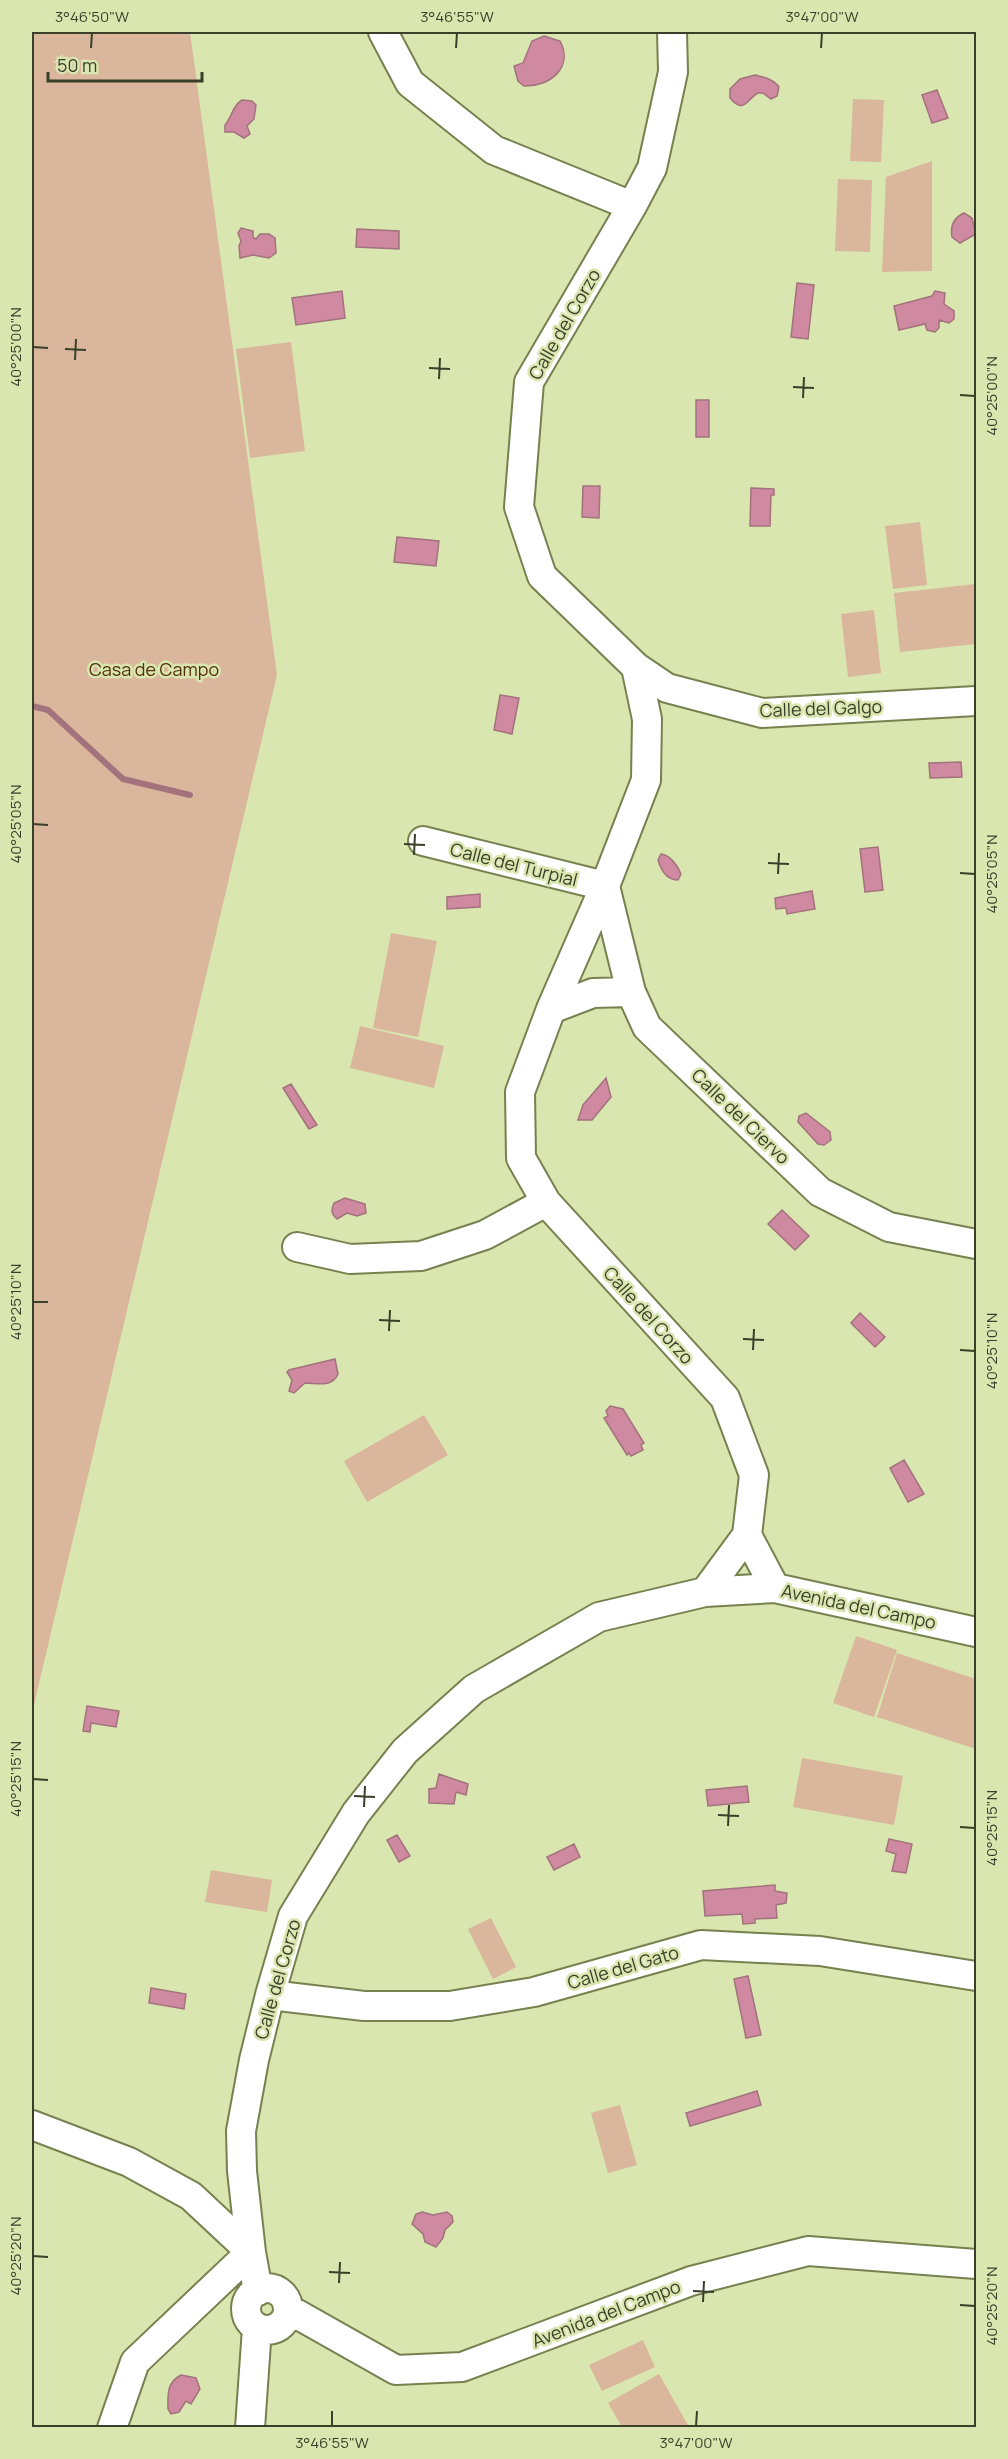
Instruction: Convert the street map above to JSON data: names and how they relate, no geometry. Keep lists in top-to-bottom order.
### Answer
{
  "streets": {
    "street": [
      "Calle del Corzo",
      "Calle del Galgo",
      "Calle del Turpial",
      "Calle del Ciervo",
      "Avenida del Campo",
      "Calle del Gato"
    ]
  },
  "crossings": [
    ["Calle del Corzo", "Calle del Galgo"],
    ["Calle del Corzo", "Calle del Turpial"],
    ["Calle del Corzo", "Calle del Ciervo"],
    ["Calle del Corzo", "Avenida del Campo"],
    ["Calle del Corzo", "Calle del Gato"],
    ["Calle del Turpial", "Calle del Ciervo"]
  ],
  "parks": ["Casa de Campo"],
  "scale_bar": "50 m",
  "coordinates": [
    "3°46'50\"W",
    "3°46'55\"W",
    "3°47'00\"W",
    "40°25'00\"N",
    "40°25'05\"N",
    "40°25'10\"N",
    "40°25'15\"N",
    "40°25'20\"N"
  ]
}
